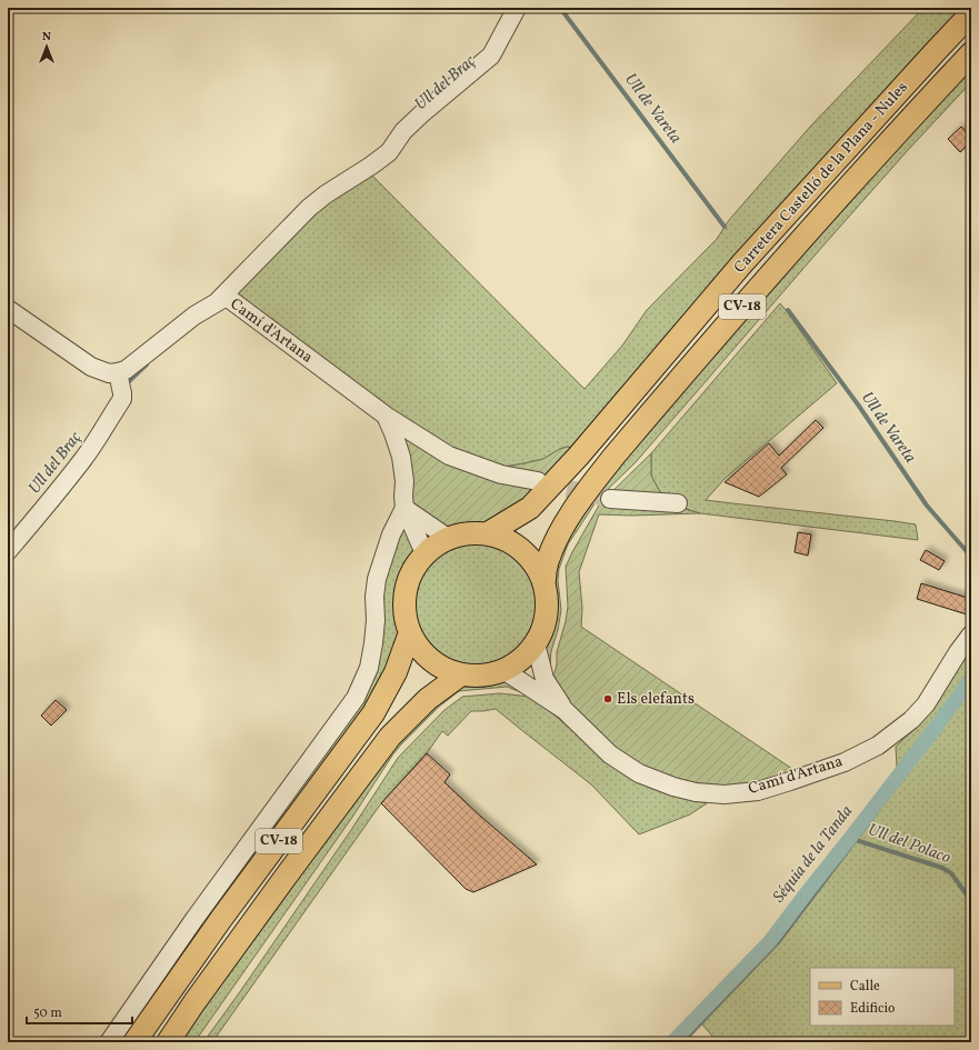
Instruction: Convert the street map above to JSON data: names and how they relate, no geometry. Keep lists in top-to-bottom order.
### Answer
{
  "streets": {
    "main road": ["Carretera Castelló de la Plana - Nules", "CV-18"],
    "street": ["Camí d'Artana"]
  },
  "crossings": [
    ["Carretera Castelló de la Plana - Nules", "CV-18"],
    ["Carretera Castelló de la Plana - Nules", "Camí d'Artana"],
    ["CV-18", "Camí d'Artana"]
  ],
  "water": [
    "Ull del Braç",
    "Ull de Vareta",
    "Ull del Polaco",
    "Séquia de la Tanda"
  ],
  "places": ["Els elefants"],
  "legend": ["Calle", "Edificio"],
  "scale_bar": "50 m",
  "north": "top"
}
